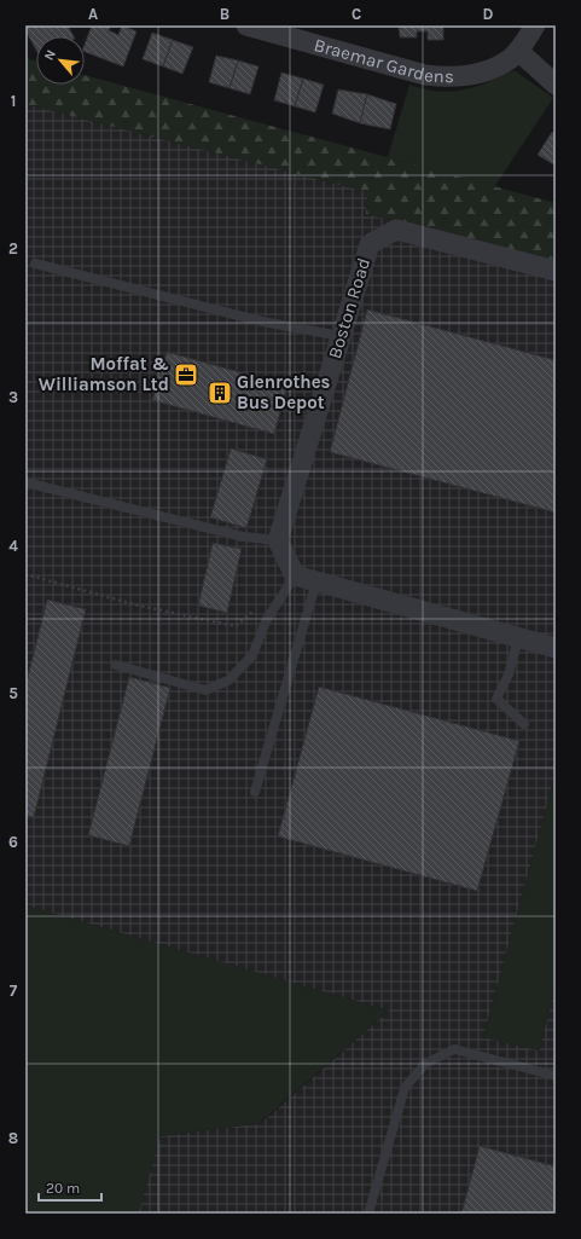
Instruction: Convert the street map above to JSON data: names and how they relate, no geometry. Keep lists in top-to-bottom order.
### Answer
{
  "streets": {
    "street": ["Braemar Gardens", "Boston Road"]
  },
  "places": {
    "office": ["Moffat & Williamson Ltd"],
    "building": ["Glenrothes Bus Depot"]
  },
  "scale_bar": "20 m",
  "north": "top left",
  "grid": {
    "columns": [
      "A",
      "B",
      "C",
      "D"
    ],
    "rows": [
      "1",
      "2",
      "3",
      "4",
      "5",
      "6",
      "7",
      "8"
    ]
  }
}
